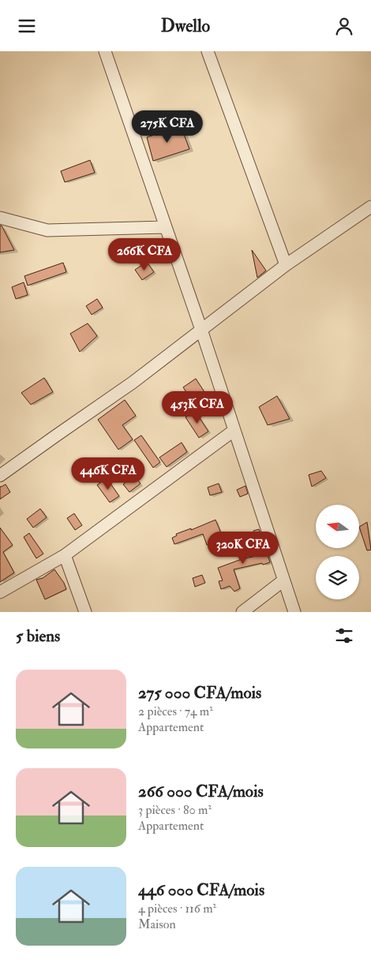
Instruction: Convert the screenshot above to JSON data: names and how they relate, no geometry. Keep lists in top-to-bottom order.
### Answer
{
  "north": "left",
  "page": {
    "header": "Dwello",
    "price": [
      "275K CFA",
      "266K CFA",
      "453K CFA",
      "446K CFA",
      "320K CFA"
    ],
    "heading": "5 biens",
    "list": [
      {
        "name": "275 000 CFA/mois",
        "note": "2 pièces · 74 m² · Appartement"
      },
      {
        "name": "266 000 CFA/mois",
        "note": "3 pièces · 80 m² · Appartement"
      },
      {
        "name": "446 000 CFA/mois",
        "note": "4 pièces · 116 m² · Maison"
      }
    ]
  }
}
